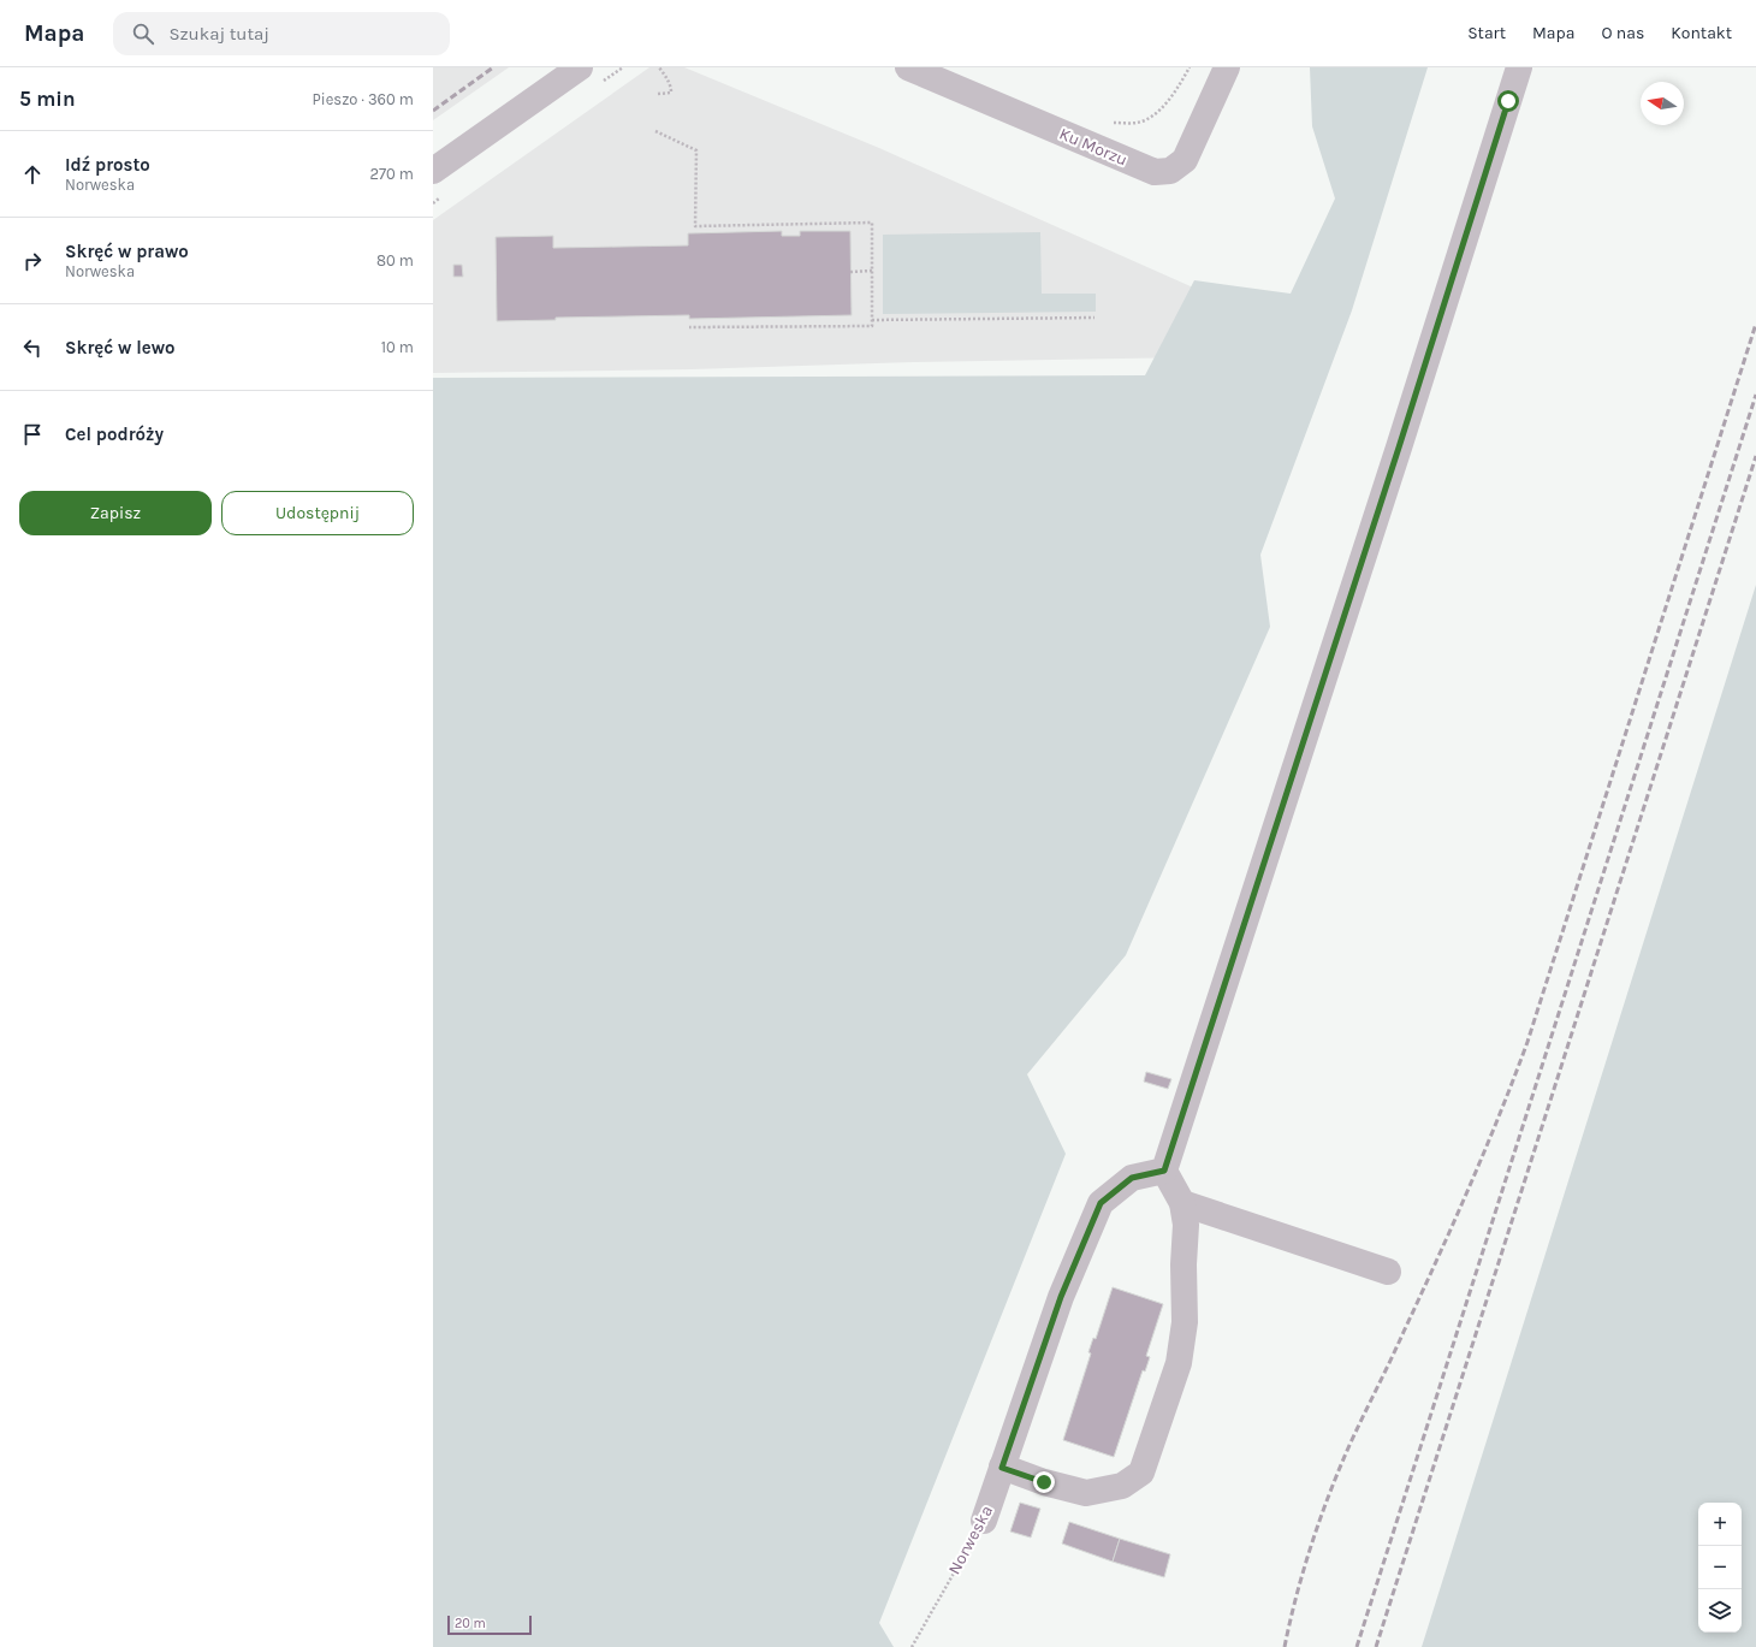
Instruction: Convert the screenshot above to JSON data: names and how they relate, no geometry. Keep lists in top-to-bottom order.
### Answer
{
  "streets": {
    "street": ["Ku Morzu", "Norweska"]
  },
  "scale_bar": "20 m",
  "north": "left",
  "page": {
    "header": "Mapa",
    "search": "Szukaj tutaj",
    "nav": [
      "Start",
      "Mapa",
      "O nas",
      "Kontakt"
    ],
    "heading": ["5 min", "Pieszo · 360 m"],
    "list": [
      ["Idź prosto", "Norweska", "270 m"],
      ["Skręć w prawo", "Norweska", "80 m"],
      ["Skręć w lewo", "10 m"],
      "Cel podróży"
    ],
    "buttons": ["Zapisz", "Udostępnij"],
    "map_buttons": ["+", "−"],
    "scale": "20 m"
  }
}
